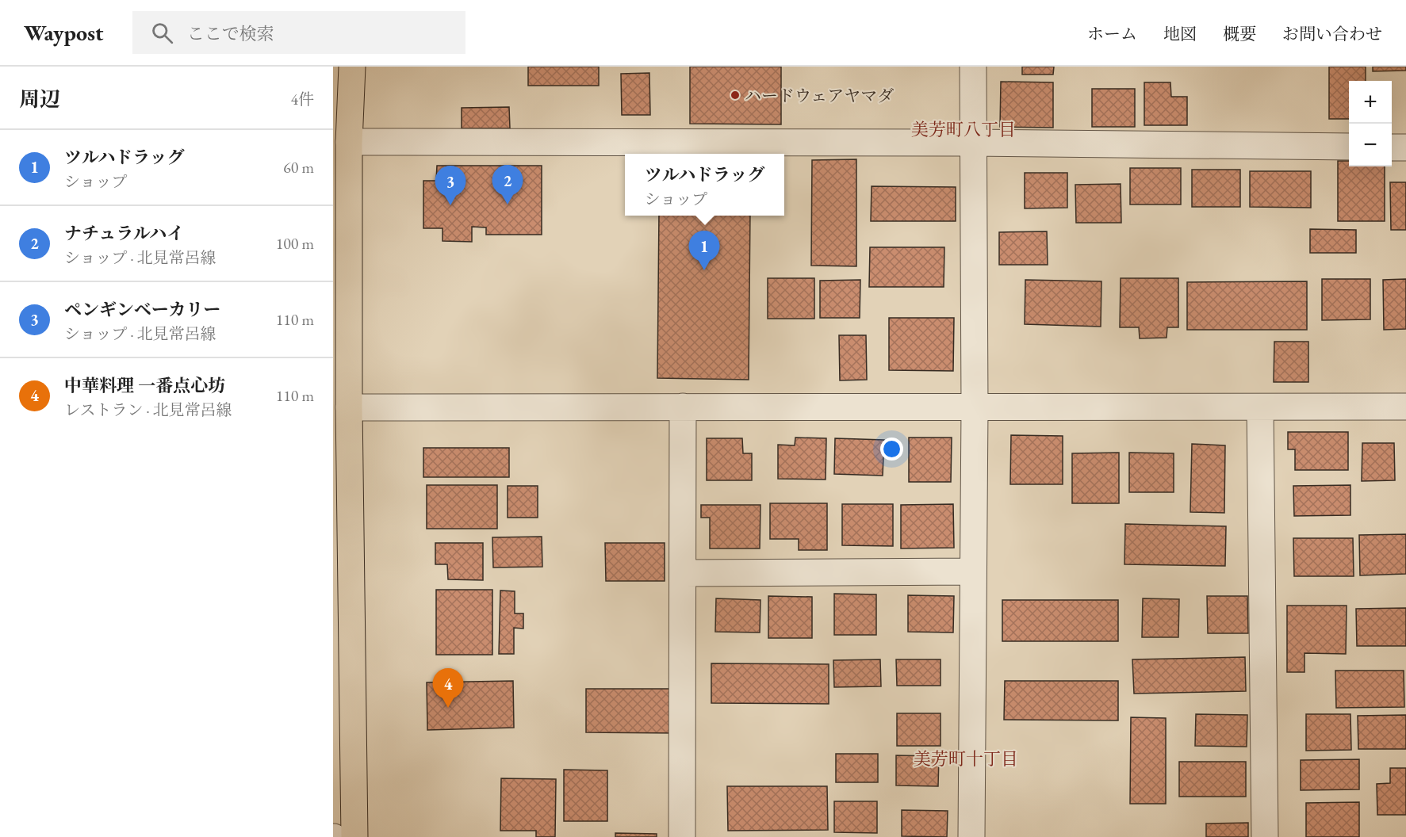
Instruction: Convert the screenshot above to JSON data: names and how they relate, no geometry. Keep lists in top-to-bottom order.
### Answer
{
  "districts": ["美芳町八丁目", "美芳町十丁目"],
  "places": ["ハードウェアヤマダ"],
  "page": {
    "header": "Waypost",
    "search": "ここで検索",
    "nav": [
      "ホーム",
      "地図",
      "概要",
      "お問い合わせ"
    ],
    "heading": ["周辺", "4件"],
    "map_buttons": ["+", "−"],
    "list": [
      {
        "mark": "1",
        "name": "ツルハドラッグ",
        "note": "ショップ",
        "value": "60 m"
      },
      {
        "mark": "2",
        "name": "ナチュラルハイ",
        "note": "ショップ · 北見常呂線",
        "value": "100 m"
      },
      {
        "mark": "3",
        "name": "ペンギンベーカリー",
        "note": "ショップ · 北見常呂線",
        "value": "110 m"
      },
      {
        "mark": "4",
        "name": "中華料理 一番点心坊",
        "note": "レストラン · 北見常呂線",
        "value": "110 m"
      }
    ],
    "popup": ["ツルハドラッグ", "ショップ"],
    "pins": [
      "2",
      "3",
      "1",
      "4"
    ]
  }
}
